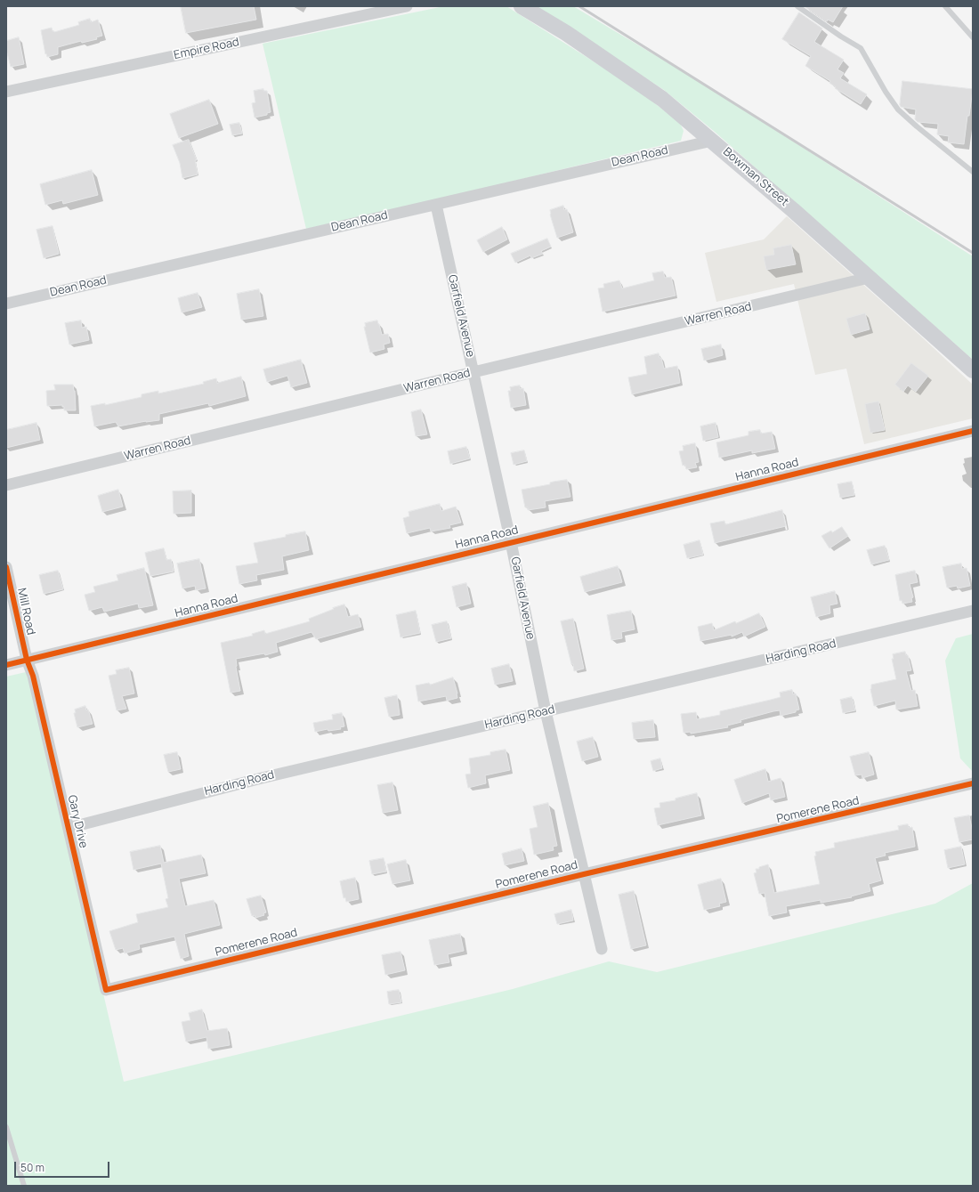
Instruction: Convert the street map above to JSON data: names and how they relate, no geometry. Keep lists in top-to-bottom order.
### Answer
{
  "streets": {
    "street": [
      "Empire Road",
      "Dean Road",
      "Bowman Street",
      "Warren Road",
      "Garfield Avenue",
      "Hanna Road",
      "Mill Road",
      "Harding Road",
      "Pomerene Road",
      "Gary Drive"
    ]
  },
  "crossings": [
    ["Dean Road", "Bowman Street"],
    ["Dean Road", "Garfield Avenue"],
    ["Bowman Street", "Warren Road"],
    ["Warren Road", "Garfield Avenue"],
    ["Garfield Avenue", "Hanna Road"],
    ["Garfield Avenue", "Harding Road"],
    ["Garfield Avenue", "Pomerene Road"],
    ["Hanna Road", "Mill Road"],
    ["Hanna Road", "Gary Drive"],
    ["Mill Road", "Gary Drive"],
    ["Harding Road", "Gary Drive"],
    ["Pomerene Road", "Gary Drive"]
  ],
  "scale_bar": "50 m"
}
